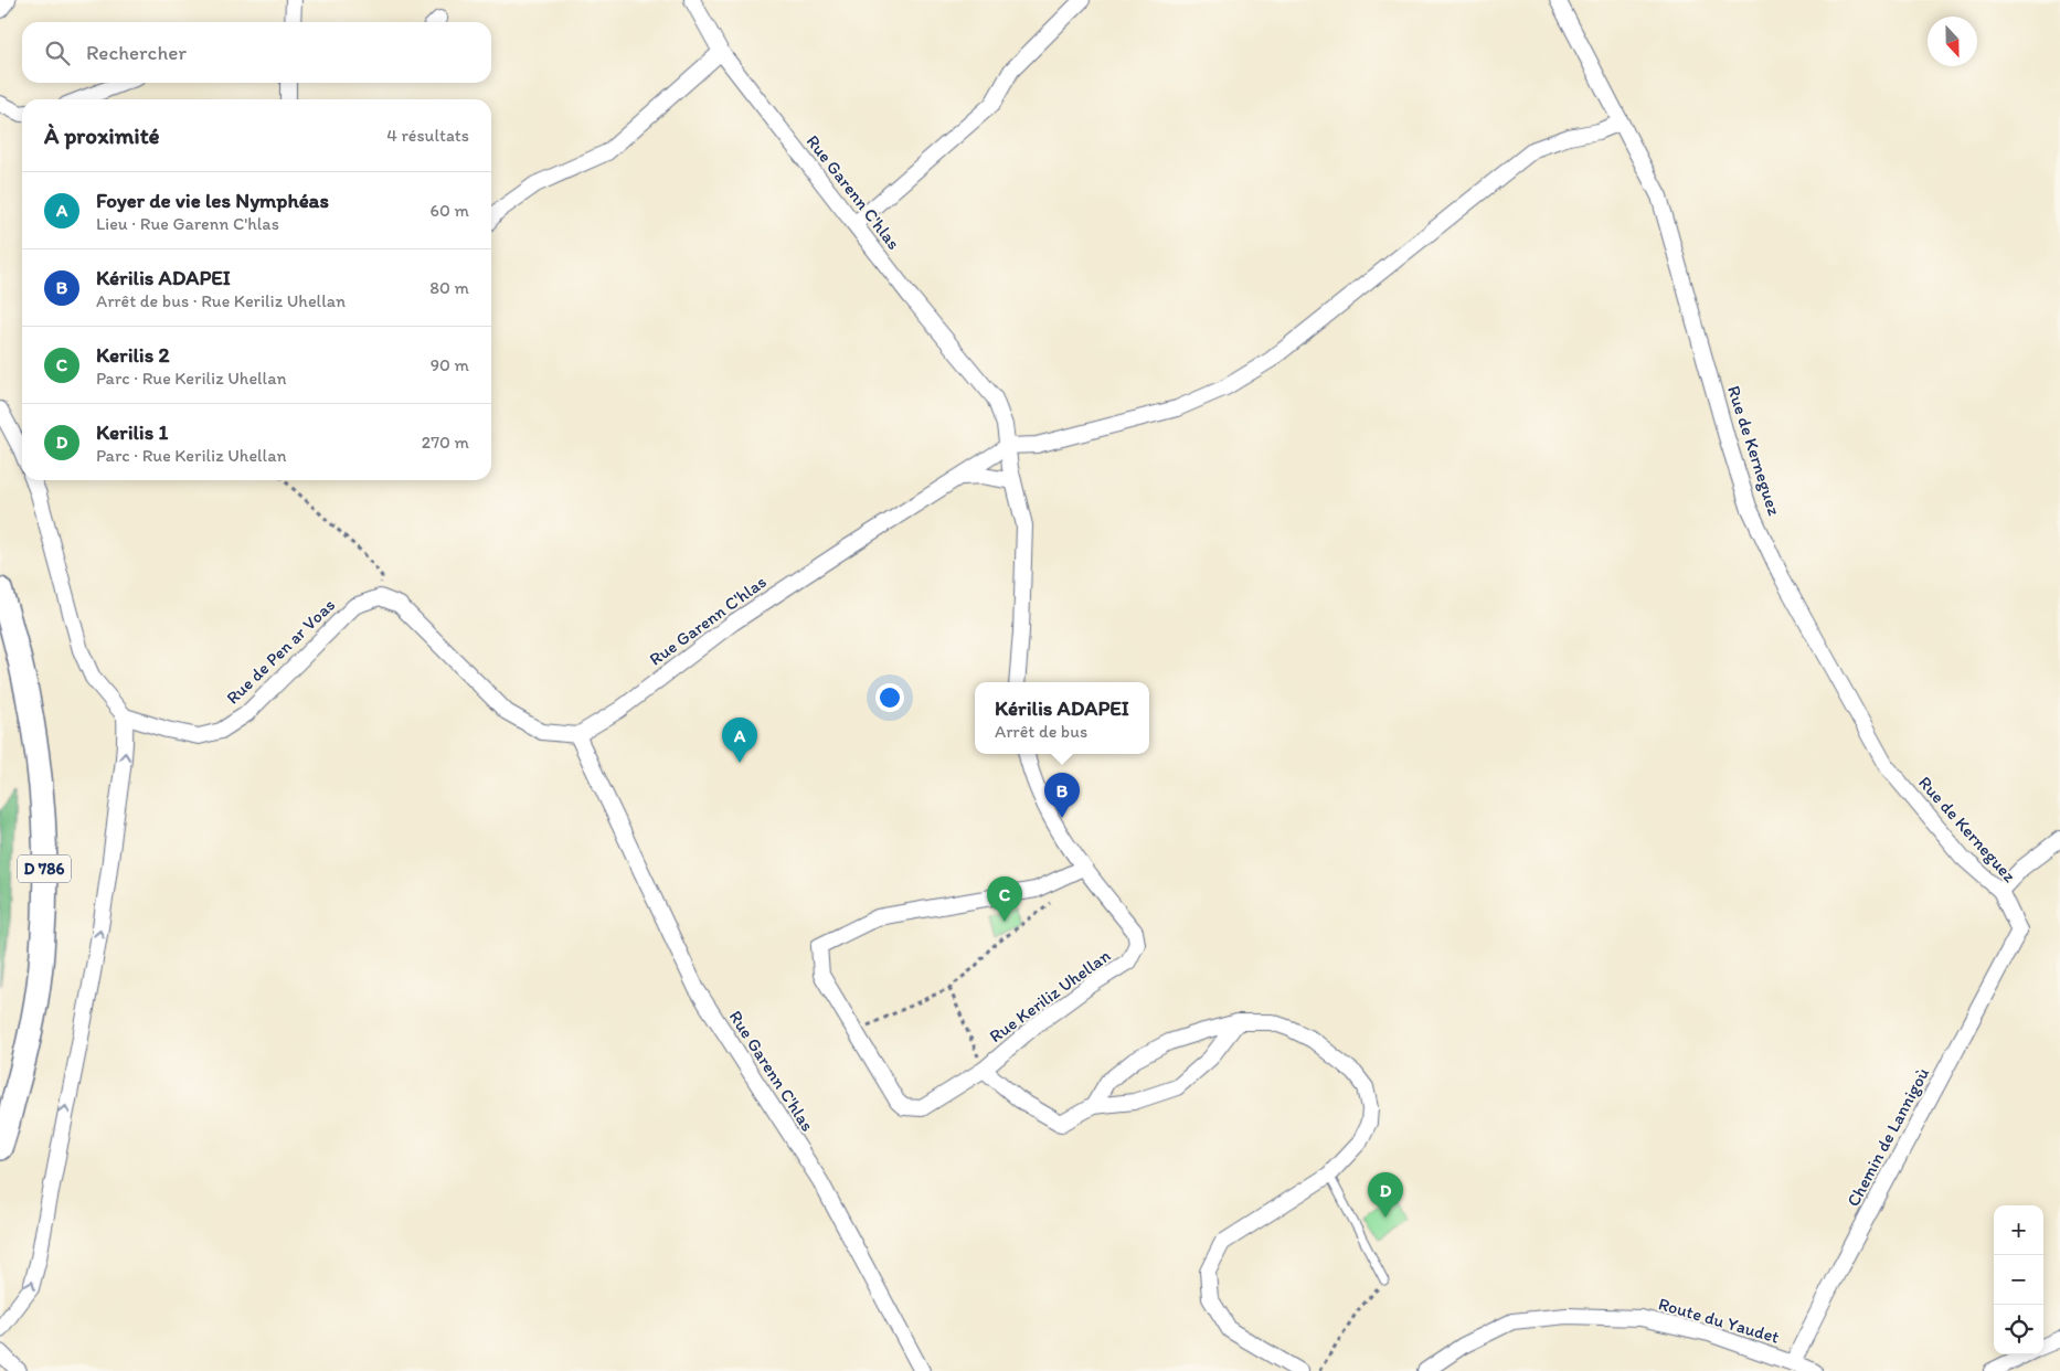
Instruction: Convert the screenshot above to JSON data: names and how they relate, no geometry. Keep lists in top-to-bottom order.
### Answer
{
  "streets": {
    "main road": ["D 786"],
    "street": [
      "Rue Garenn C'hlas",
      "Rue de Kerneguez",
      "Rue de Pen ar Voas",
      "Rue Keriliz Uhellan",
      "Chemin de Lannigoù",
      "Route du Yaudet"
    ]
  },
  "crossings": [
    ["Rue de Kerneguez", "Chemin de Lannigoù"],
    ["Chemin de Lannigoù", "Route du Yaudet"]
  ],
  "north": "bottom",
  "page": {
    "search": "Rechercher",
    "heading": ["À proximité", "4 résultats"],
    "list": [
      {
        "mark": "A",
        "name": "Foyer de vie les Nymphéas",
        "note": "Lieu · Rue Garenn C'hlas",
        "value": "60 m"
      },
      {
        "mark": "B",
        "name": "Kérilis ADAPEI",
        "note": "Arrêt de bus · Rue Keriliz Uhellan",
        "value": "80 m"
      },
      {
        "mark": "C",
        "name": "Kerilis 2",
        "note": "Parc · Rue Keriliz Uhellan",
        "value": "90 m"
      },
      {
        "mark": "D",
        "name": "Kerilis 1",
        "note": "Parc · Rue Keriliz Uhellan",
        "value": "270 m"
      }
    ],
    "popup": ["Kérilis ADAPEI", "Arrêt de bus"],
    "pins": [
      "A",
      "B",
      "C",
      "D"
    ],
    "map_buttons": ["+", "−"]
  }
}
